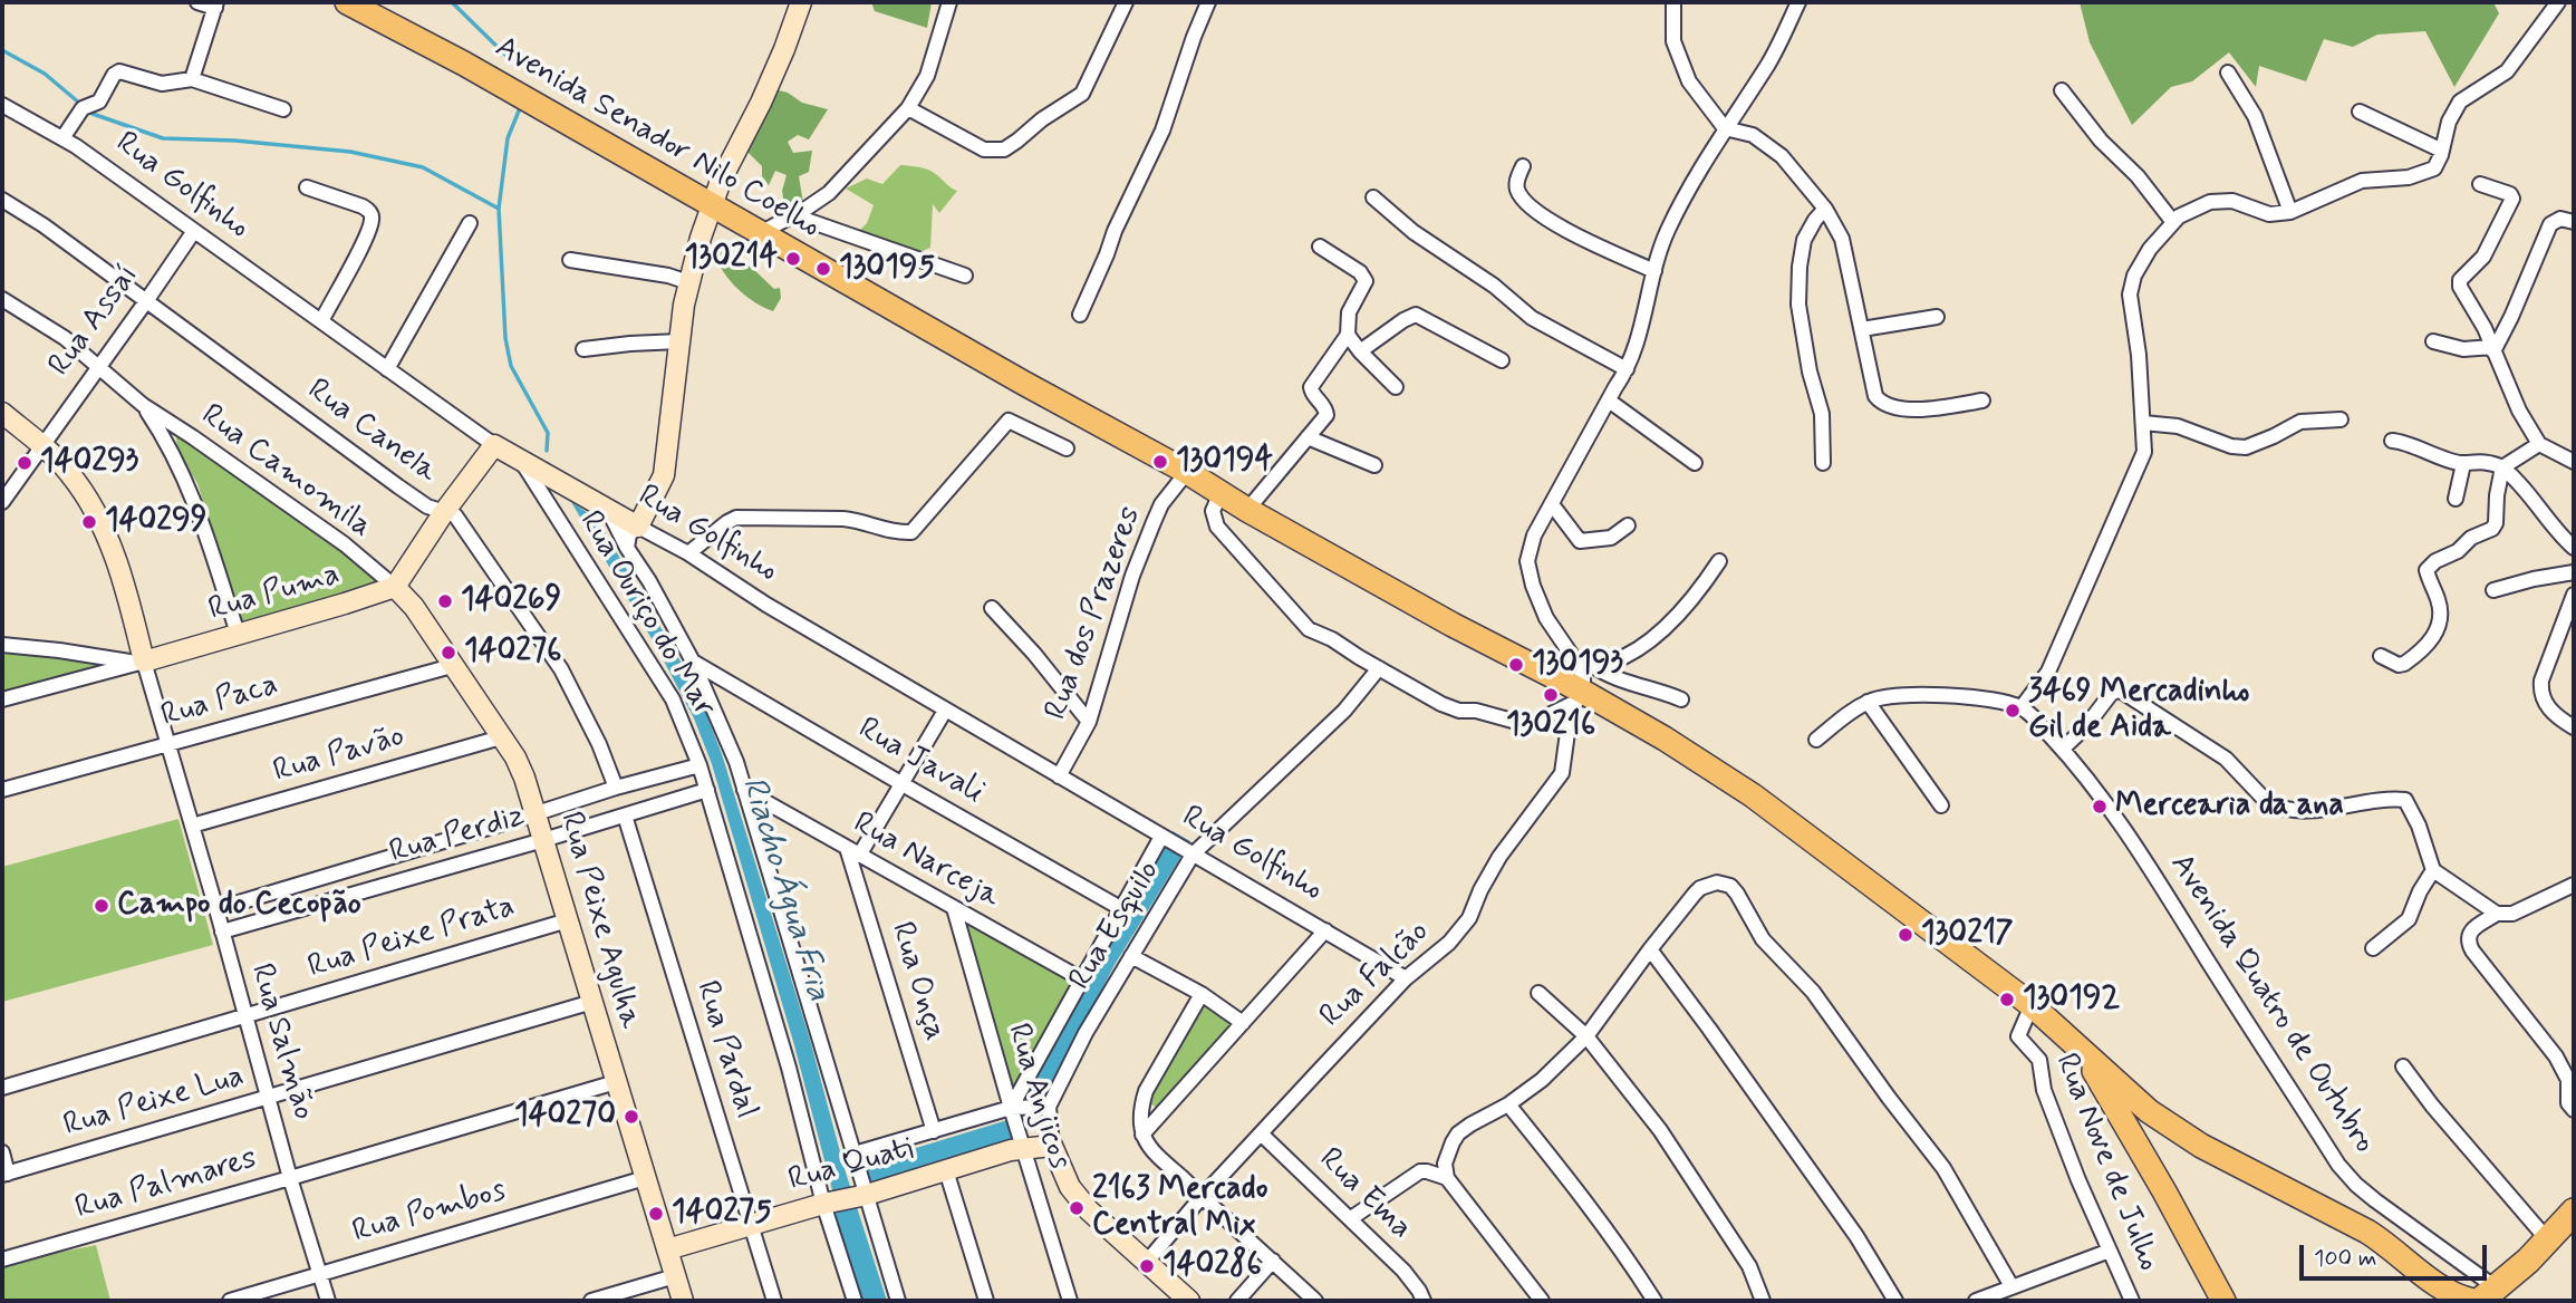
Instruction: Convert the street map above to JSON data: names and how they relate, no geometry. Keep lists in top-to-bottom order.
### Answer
{
  "streets": {
    "main road": ["Avenida Senador Nilo Coelho"],
    "street": [
      "Rua Golfinho",
      "Rua Assaí",
      "Rua Canela",
      "Rua Camomila",
      "Rua Puma",
      "Rua dos Prazeres",
      "Rua Ouriço do Mar",
      "Rua Paca",
      "Rua Pavão",
      "Rua Javali",
      "Rua Perdiz",
      "Rua Narceja",
      "Rua Peixe Agulha",
      "Rua Esquilo",
      "Rua Peixe Prata",
      "Rua Falcão",
      "Rua Onça",
      "Avenida Quatro de Outubro",
      "Rua Salmão",
      "Rua Pardal",
      "Rua Anjicos",
      "Rua Peixe Lua",
      "Rua Nove de Julho",
      "Rua Quati",
      "Rua Palmares",
      "Rua Ema",
      "Rua Pombos"
    ]
  },
  "crossings": [
    ["Avenida Senador Nilo Coelho", "Rua dos Prazeres"],
    ["Avenida Senador Nilo Coelho", "Rua Falcão"],
    ["Avenida Senador Nilo Coelho", "Rua Nove de Julho"],
    ["Rua Golfinho", "Rua Assaí"],
    ["Rua Golfinho", "Rua dos Prazeres"],
    ["Rua Golfinho", "Rua Ouriço do Mar"],
    ["Rua Golfinho", "Rua Esquilo"],
    ["Rua Golfinho", "Rua Falcão"],
    ["Rua Assaí", "Rua Canela"],
    ["Rua Assaí", "Rua Camomila"],
    ["Rua Canela", "Rua Perdiz"],
    ["Rua Camomila", "Rua Puma"],
    ["Rua Camomila", "Rua Peixe Agulha"],
    ["Rua Puma", "Rua Peixe Agulha"],
    ["Rua Puma", "Rua Salmão"],
    ["Rua Ouriço do Mar", "Rua Javali"],
    ["Rua Ouriço do Mar", "Rua Perdiz"],
    ["Rua Ouriço do Mar", "Rua Narceja"],
    ["Rua Ouriço do Mar", "Rua Quati"],
    ["Rua Paca", "Rua Peixe Agulha"],
    ["Rua Paca", "Rua Salmão"],
    ["Rua Pavão", "Rua Peixe Agulha"],
    ["Rua Pavão", "Rua Salmão"],
    ["Rua Javali", "Rua Esquilo"],
    ["Rua Perdiz", "Rua Peixe Agulha"],
    ["Rua Perdiz", "Rua Salmão"],
    ["Rua Perdiz", "Rua Pardal"],
    ["Rua Narceja", "Rua Esquilo"],
    ["Rua Narceja", "Rua Onça"],
    ["Rua Narceja", "Rua Anjicos"],
    ["Rua Peixe Agulha", "Rua Peixe Prata"],
    ["Rua Peixe Agulha", "Rua Peixe Lua"],
    ["Rua Peixe Agulha", "Rua Quati"],
    ["Rua Peixe Agulha", "Rua Palmares"],
    ["Rua Peixe Agulha", "Rua Pombos"],
    ["Rua Esquilo", "Rua Anjicos"],
    ["Rua Esquilo", "Rua Quati"],
    ["Rua Peixe Prata", "Rua Salmão"],
    ["Rua Falcão", "Rua Ema"],
    ["Rua Onça", "Rua Quati"],
    ["Rua Salmão", "Rua Peixe Lua"],
    ["Rua Salmão", "Rua Palmares"],
    ["Rua Salmão", "Rua Pombos"],
    ["Rua Pardal", "Rua Quati"],
    ["Rua Anjicos", "Rua Quati"]
  ],
  "water": ["Riacho Água Fria"],
  "places": [
    "130214",
    "130195",
    "130194",
    "140293",
    "140299",
    "140269",
    "140276",
    "130193",
    "130216",
    "3469 Mercadinho Gil de Aida",
    "Mercearia da ana",
    "Campo do Cecopão",
    "130217",
    "130192",
    "140270",
    "2163 Mercado Central Mix",
    "140275",
    "140286"
  ],
  "scale_bar": "100 m"
}
